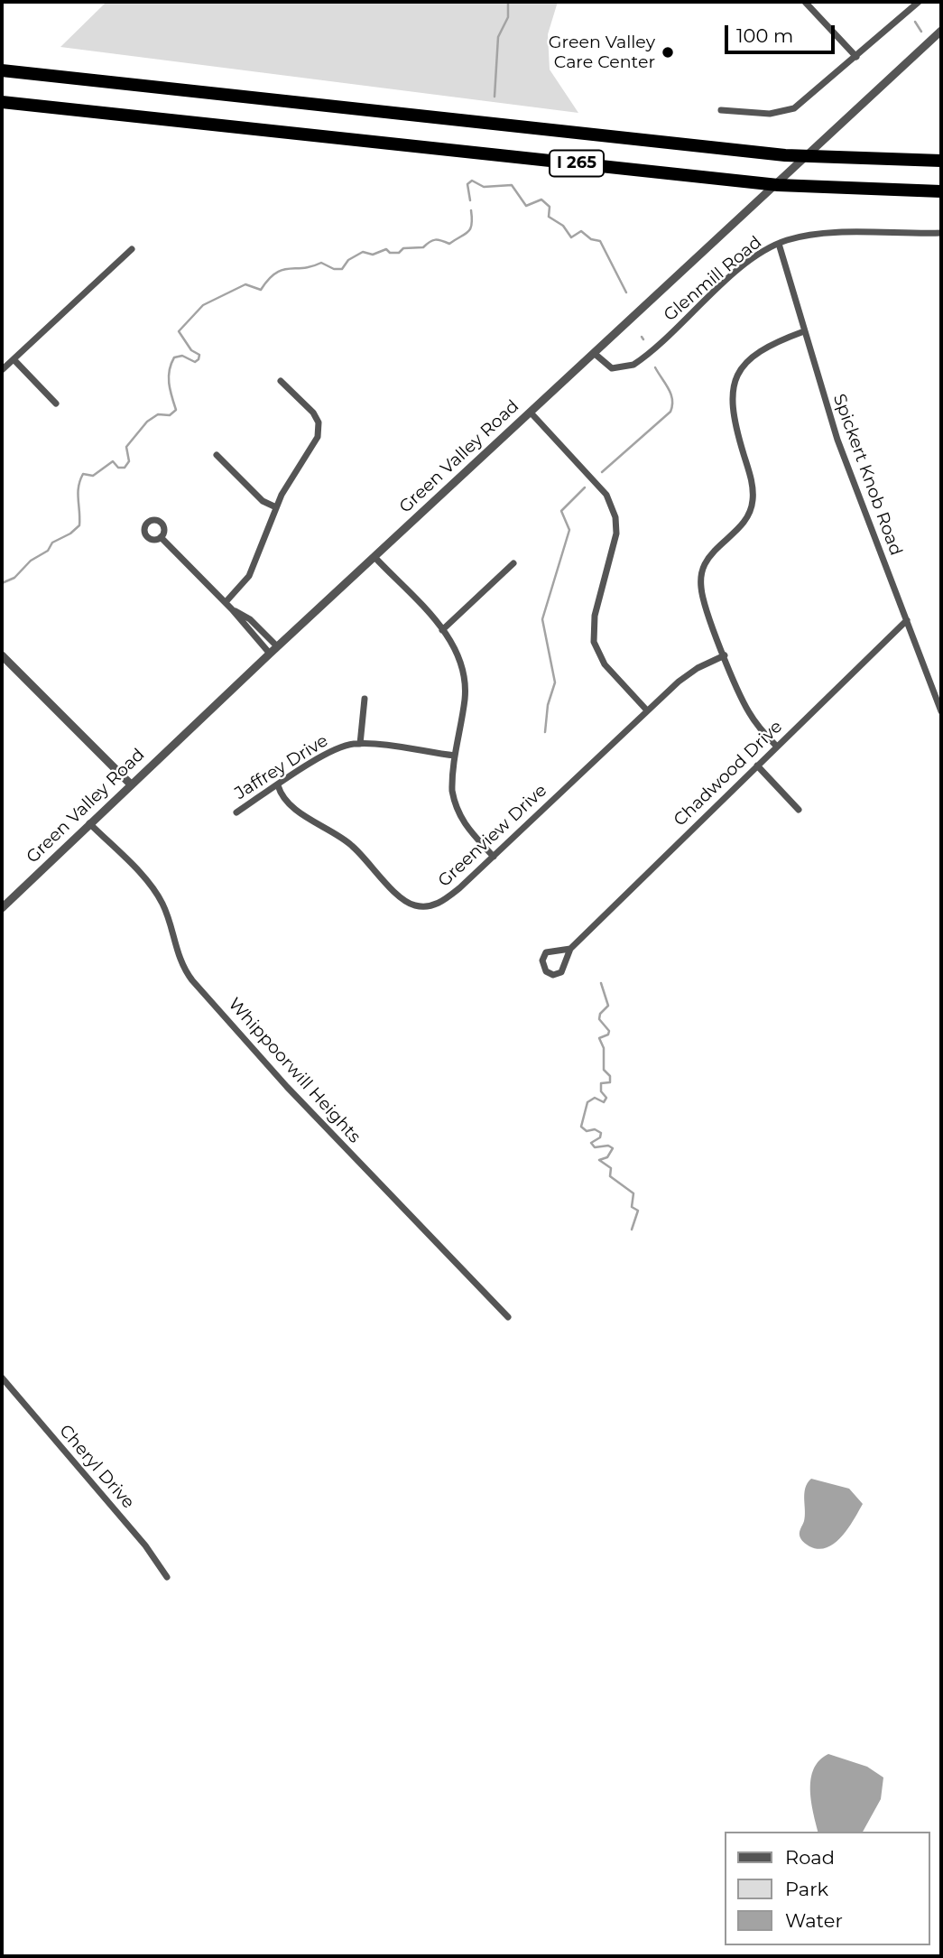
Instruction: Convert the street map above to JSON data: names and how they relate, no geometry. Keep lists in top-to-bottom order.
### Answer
{
  "streets": {
    "highway": ["I 265"],
    "street": [
      "Glenmill Road",
      "Green Valley Road",
      "Spickert Knob Road",
      "Jaffrey Drive",
      "Chadwood Drive",
      "Greenview Drive",
      "Whippoorwill Heights",
      "Cheryl Drive"
    ]
  },
  "crossings": [
    ["Glenmill Road", "Green Valley Road"],
    ["Glenmill Road", "Spickert Knob Road"],
    ["Green Valley Road", "Whippoorwill Heights"],
    ["Spickert Knob Road", "Chadwood Drive"],
    ["Jaffrey Drive", "Greenview Drive"]
  ],
  "places": ["Green Valley Care Center"],
  "legend": ["Road", "Park", "Water"],
  "scale_bar": "100 m"
}
